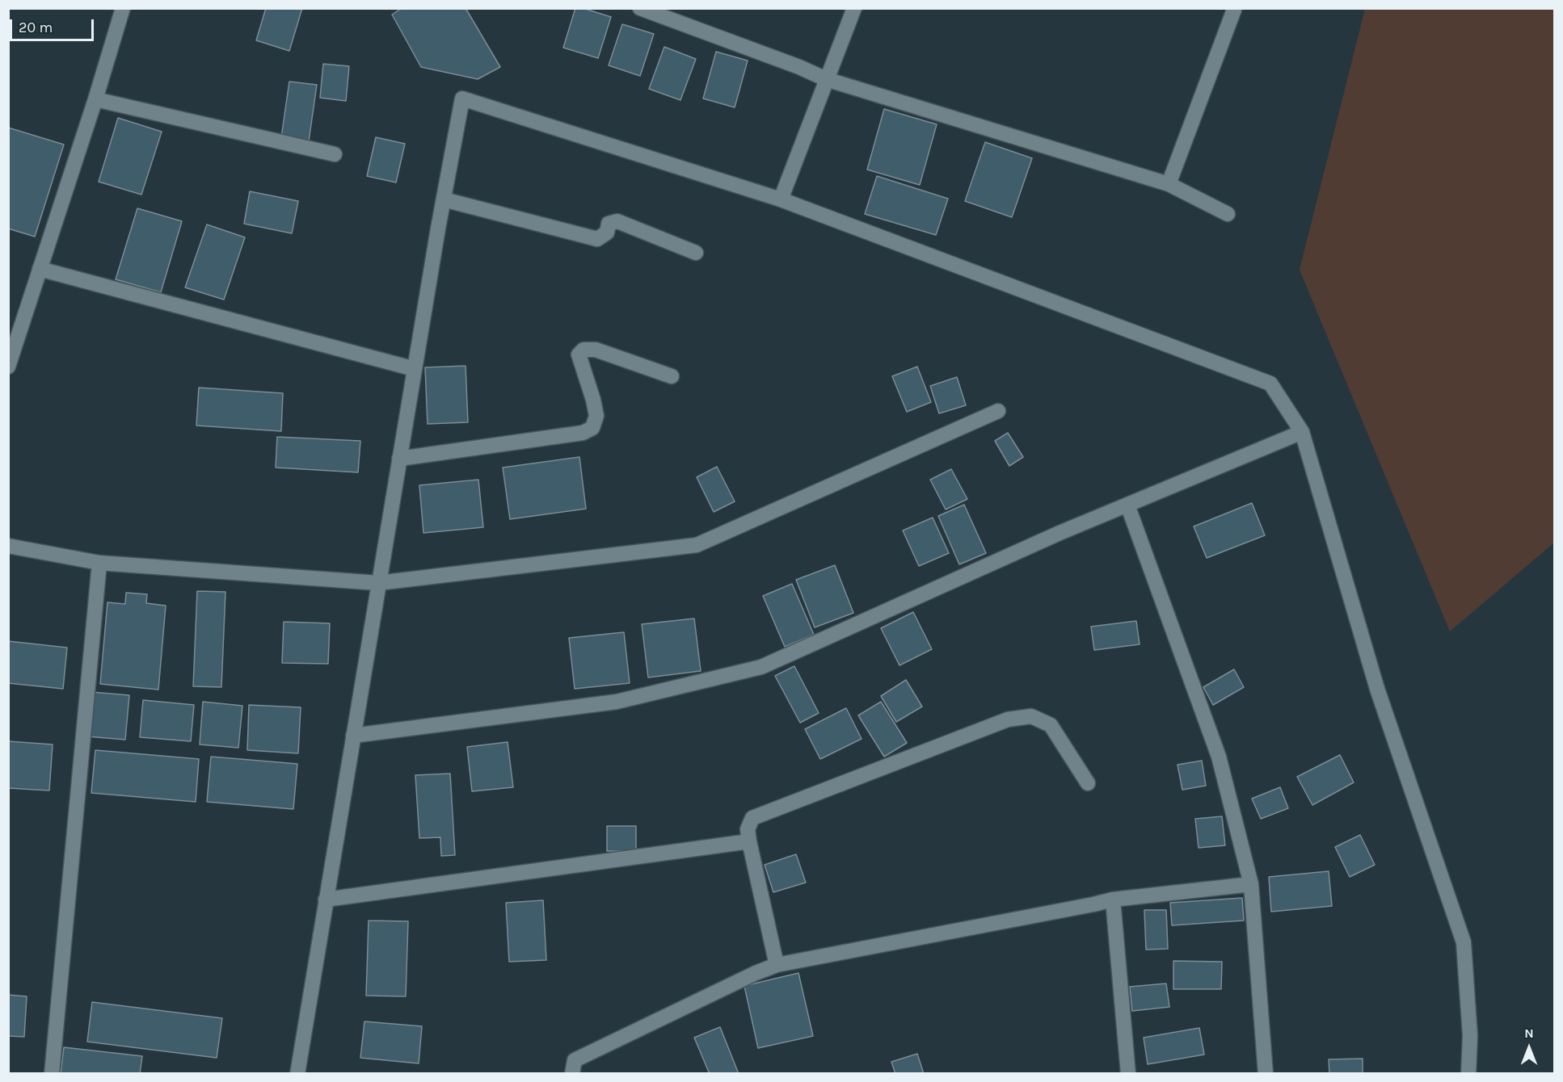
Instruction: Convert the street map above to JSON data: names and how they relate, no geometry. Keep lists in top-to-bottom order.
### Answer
{
  "scale_bar": "20 m",
  "north": "top"
}
